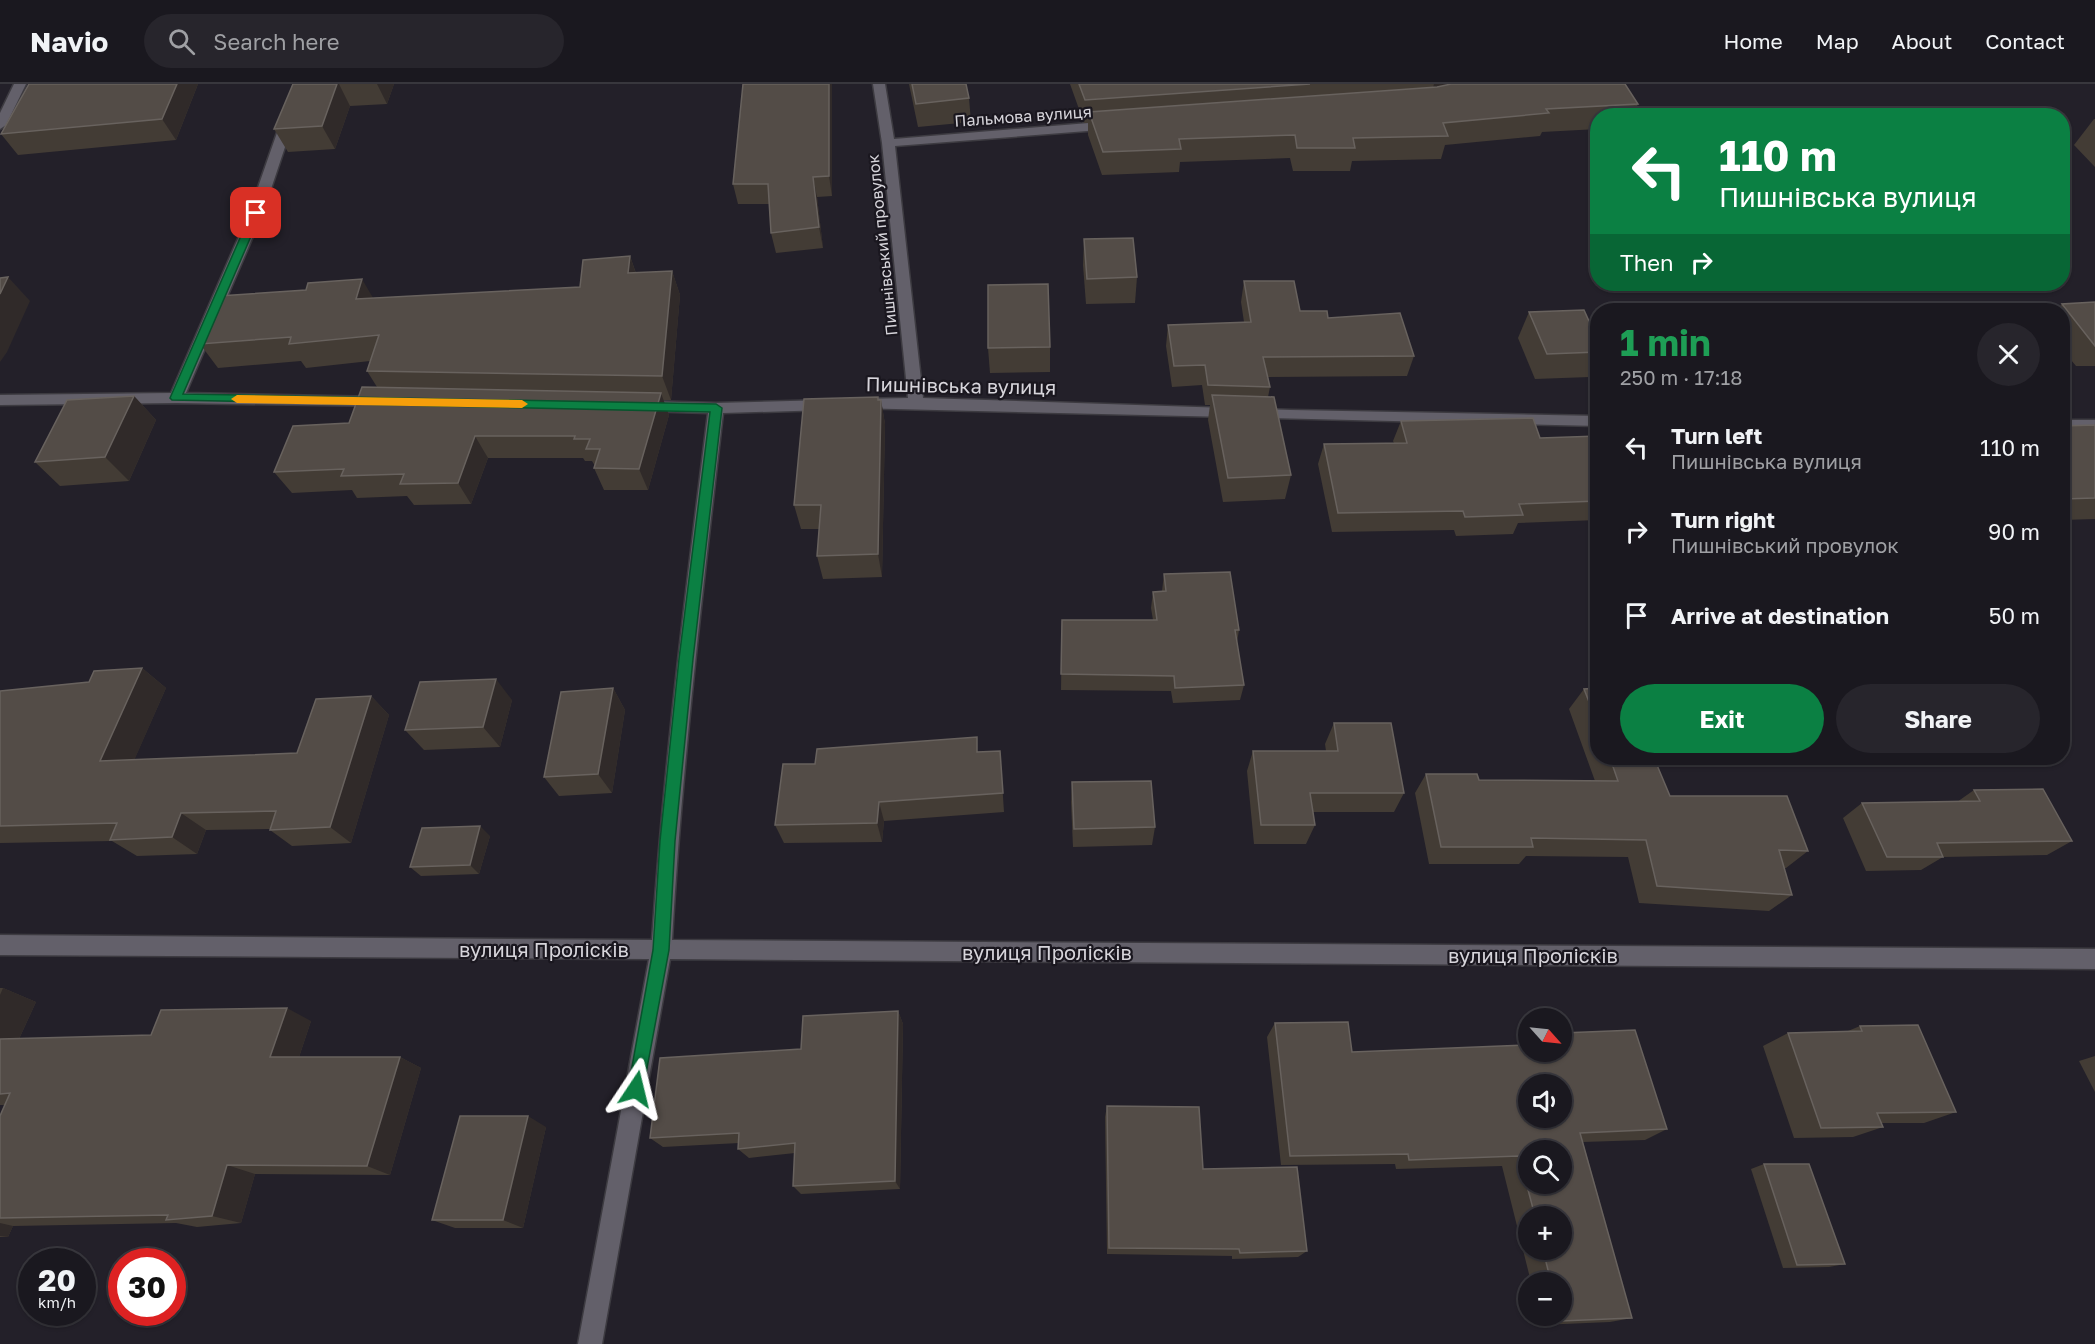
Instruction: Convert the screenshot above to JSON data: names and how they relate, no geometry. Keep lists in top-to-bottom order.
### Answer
{
  "streets": {
    "street": [
      "Пальмова вулиця",
      "Пишнівський провулок",
      "Пишнівська вулиця",
      "вулиця Пролісків"
    ]
  },
  "crossings": [
    ["Пальмова вулиця", "Пишнівський провулок"],
    ["Пишнівський провулок", "Пишнівська вулиця"]
  ],
  "north": "bottom right",
  "page": {
    "header": "Navio",
    "search": "Search here",
    "nav": [
      "Home",
      "Map",
      "About",
      "Contact"
    ],
    "turn": ["110 m", "Пишнівська вулиця"],
    "then": "Then",
    "heading": ["1 min", "250 m · 17:18"],
    "list": [
      {
        "name": "Turn left",
        "note": "Пишнівська вулиця",
        "value": "110 m"
      },
      {
        "name": "Turn right",
        "note": "Пишнівський провулок",
        "value": "90 m"
      },
      {
        "name": "Arrive at destination",
        "value": "50 m"
      }
    ],
    "buttons": ["Exit", "Share"],
    "map_buttons": ["+", "−"],
    "speed": "20 km/h",
    "limit": "30"
  }
}
